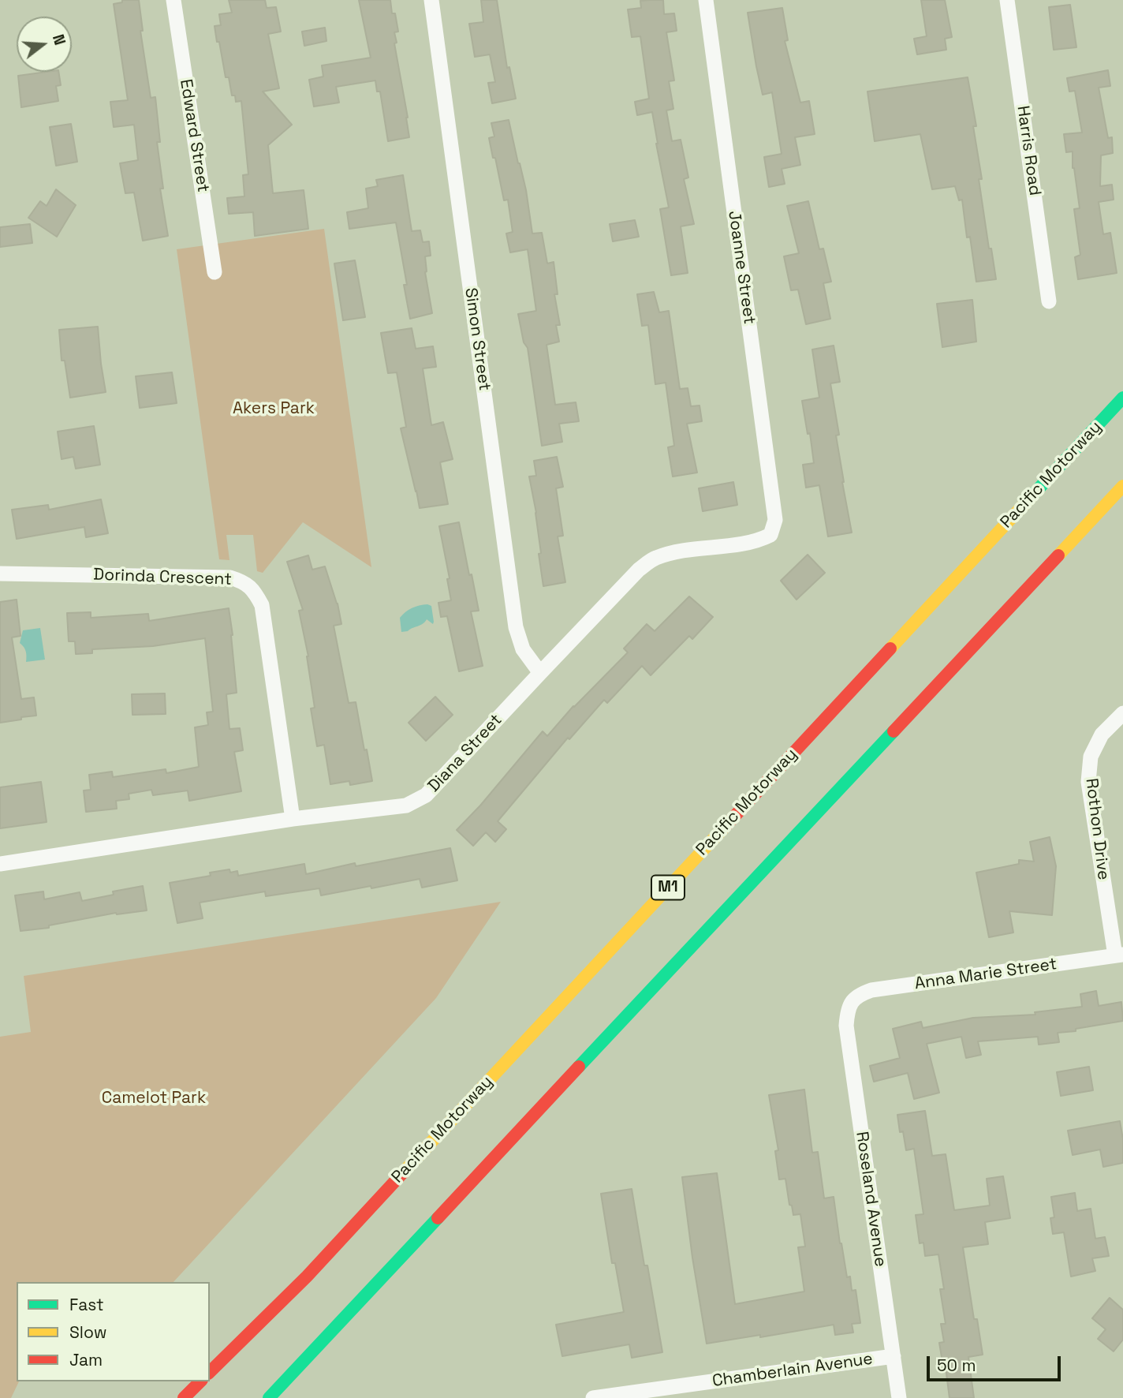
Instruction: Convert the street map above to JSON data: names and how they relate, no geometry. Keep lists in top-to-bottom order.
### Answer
{
  "streets": {
    "highway": ["Pacific Motorway", "M1"],
    "street": [
      "Edward Street",
      "Harris Road",
      "Joanne Street",
      "Simon Street",
      "Dorinda Crescent",
      "Diana Street",
      "Rothon Drive",
      "Anna Marie Street",
      "Roseland Avenue",
      "Chamberlain Avenue"
    ]
  },
  "crossings": [
    ["Joanne Street", "Diana Street"],
    ["Simon Street", "Diana Street"],
    ["Dorinda Crescent", "Diana Street"],
    ["Rothon Drive", "Anna Marie Street"],
    ["Anna Marie Street", "Roseland Avenue"],
    ["Roseland Avenue", "Chamberlain Avenue"]
  ],
  "parks": ["Akers Park", "Camelot Park"],
  "legend": ["Fast", "Slow", "Jam"],
  "scale_bar": "50 m",
  "north": "right"
}
